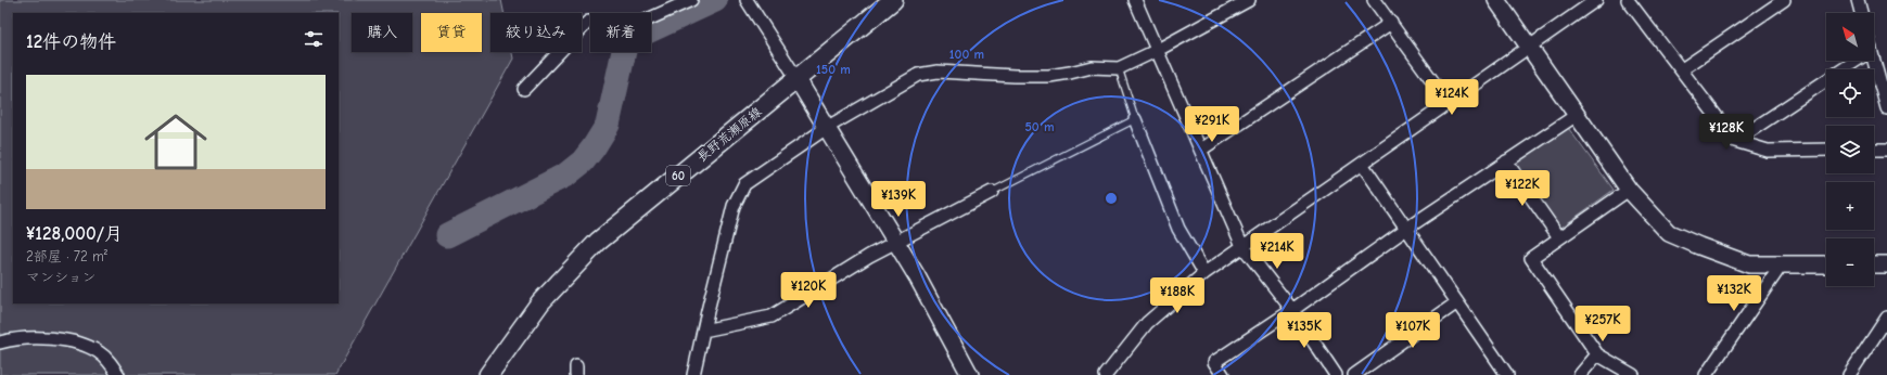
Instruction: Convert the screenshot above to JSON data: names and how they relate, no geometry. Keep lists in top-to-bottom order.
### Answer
{
  "streets": {
    "main road": ["長野荒瀬原線", "60"]
  },
  "north": "top left",
  "page": {
    "map_buttons": ["+", "−"],
    "chip": [
      "購入",
      "賃貸",
      "絞り込み",
      "新着"
    ],
    "heading": "12件の物件",
    "list": [
      {
        "name": "¥128,000/月",
        "note": "2部屋 · 72 m² · マンション"
      }
    ],
    "price": [
      "¥124K",
      "¥291K",
      "¥128K",
      "¥122K",
      "¥139K",
      "¥214K",
      "¥120K",
      "¥132K",
      "¥188K",
      "¥257K",
      "¥135K",
      "¥107K"
    ]
  },
  "rings": ["100 m", "150 m", "50 m"]
}
